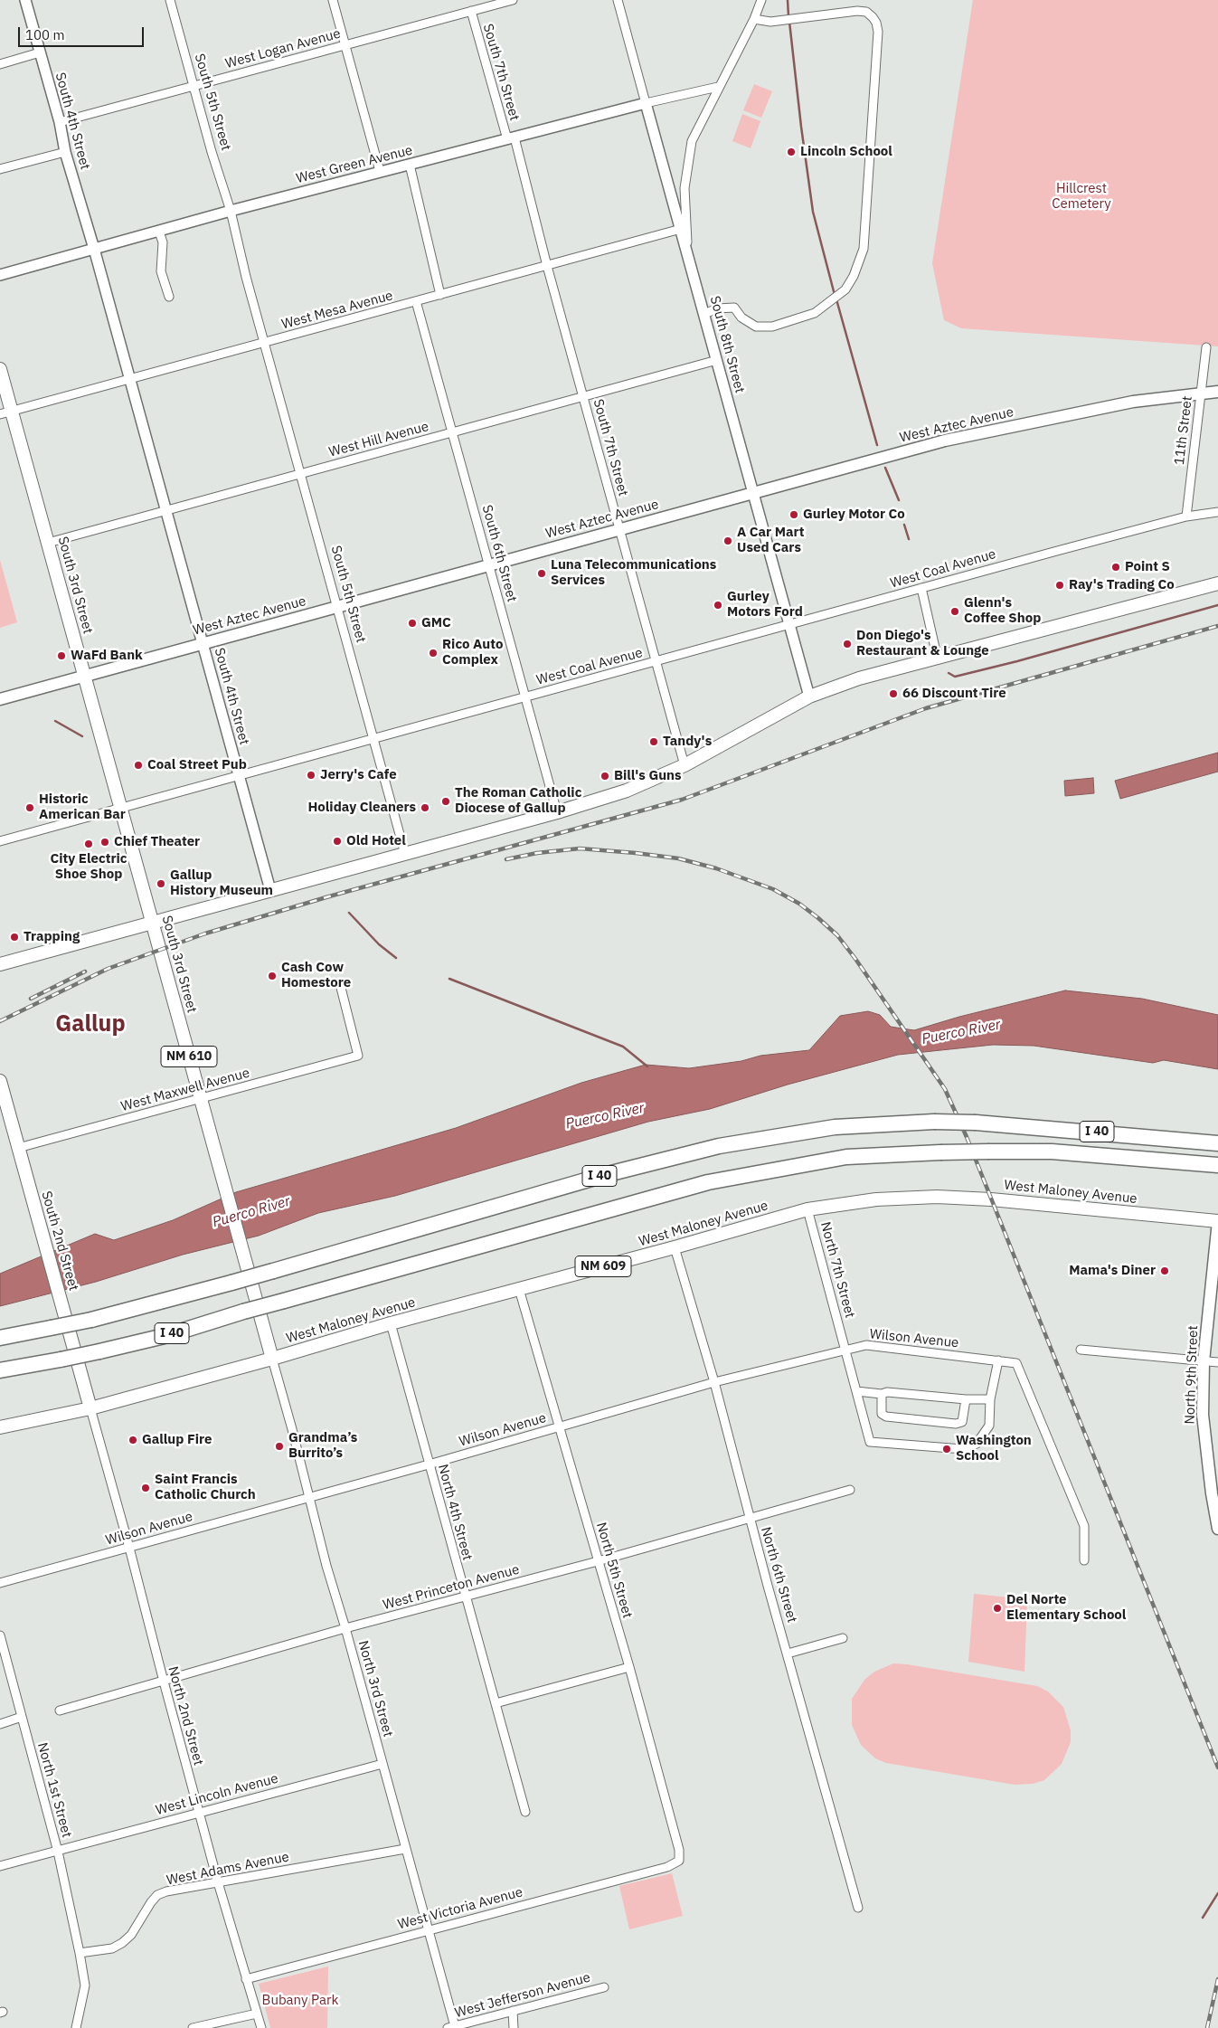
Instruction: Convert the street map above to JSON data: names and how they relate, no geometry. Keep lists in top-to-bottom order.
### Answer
{
  "streets": {
    "highway": ["I 40"],
    "main road": [
      "West Aztec Avenue",
      "South 3rd Street",
      "NM 610",
      "West Maloney Avenue",
      "South 2nd Street",
      "NM 609",
      "North 9th Street"
    ],
    "street": [
      "West Logan Avenue",
      "South 7th Street",
      "South 5th Street",
      "South 4th Street",
      "West Green Avenue",
      "West Mesa Avenue",
      "South 8th Street",
      "11th Street",
      "West Hill Avenue",
      "South 6th Street",
      "West Coal Avenue",
      "West Maxwell Avenue",
      "North 7th Street",
      "Wilson Avenue",
      "North 4th Street",
      "North 5th Street",
      "North 6th Street",
      "West Princeton Avenue",
      "North 3rd Street",
      "North 2nd Street",
      "North 1st Street",
      "West Lincoln Avenue",
      "West Adams Avenue",
      "West Victoria Avenue",
      "West Jefferson Avenue"
    ]
  },
  "crossings": [
    ["West Logan Avenue", "South 7th Street"],
    ["West Logan Avenue", "South 5th Street"],
    ["West Logan Avenue", "South 4th Street"],
    ["South 7th Street", "West Green Avenue"],
    ["South 7th Street", "West Mesa Avenue"],
    ["South 7th Street", "West Aztec Avenue"],
    ["South 7th Street", "West Hill Avenue"],
    ["South 7th Street", "West Coal Avenue"],
    ["South 5th Street", "West Green Avenue"],
    ["South 5th Street", "West Mesa Avenue"],
    ["South 5th Street", "West Aztec Avenue"],
    ["South 5th Street", "West Hill Avenue"],
    ["South 5th Street", "West Coal Avenue"],
    ["South 4th Street", "West Green Avenue"],
    ["South 4th Street", "West Mesa Avenue"],
    ["South 4th Street", "West Aztec Avenue"],
    ["South 4th Street", "West Hill Avenue"],
    ["South 4th Street", "West Coal Avenue"],
    ["West Green Avenue", "South 8th Street"],
    ["West Mesa Avenue", "South 8th Street"],
    ["West Mesa Avenue", "South 6th Street"],
    ["West Mesa Avenue", "South 3rd Street"],
    ["South 8th Street", "West Aztec Avenue"],
    ["South 8th Street", "West Hill Avenue"],
    ["South 8th Street", "West Coal Avenue"],
    ["West Aztec Avenue", "11th Street"],
    ["West Aztec Avenue", "South 6th Street"],
    ["West Aztec Avenue", "South 3rd Street"],
    ["11th Street", "West Coal Avenue"],
    ["West Hill Avenue", "South 6th Street"],
    ["West Hill Avenue", "South 3rd Street"],
    ["South 6th Street", "West Coal Avenue"],
    ["West Coal Avenue", "South 3rd Street"],
    ["South 3rd Street", "West Maxwell Avenue"],
    ["South 3rd Street", "West Maloney Avenue"],
    ["South 3rd Street", "North 3rd Street"],
    ["West Maxwell Avenue", "South 2nd Street"],
    ["West Maloney Avenue", "South 2nd Street"],
    ["West Maloney Avenue", "North 7th Street"],
    ["West Maloney Avenue", "North 9th Street"],
    ["West Maloney Avenue", "North 4th Street"],
    ["West Maloney Avenue", "North 5th Street"],
    ["West Maloney Avenue", "North 6th Street"],
    ["West Maloney Avenue", "North 3rd Street"],
    ["West Maloney Avenue", "North 2nd Street"],
    ["South 2nd Street", "North 2nd Street"],
    ["North 7th Street", "Wilson Avenue"],
    ["Wilson Avenue", "North 4th Street"],
    ["Wilson Avenue", "North 5th Street"],
    ["Wilson Avenue", "North 6th Street"],
    ["Wilson Avenue", "North 3rd Street"],
    ["Wilson Avenue", "North 2nd Street"],
    ["North 4th Street", "West Princeton Avenue"],
    ["North 5th Street", "West Princeton Avenue"],
    ["North 5th Street", "West Victoria Avenue"],
    ["North 6th Street", "West Princeton Avenue"],
    ["West Princeton Avenue", "North 3rd Street"],
    ["West Princeton Avenue", "North 2nd Street"],
    ["North 3rd Street", "West Lincoln Avenue"],
    ["North 3rd Street", "West Adams Avenue"],
    ["North 3rd Street", "West Victoria Avenue"],
    ["North 3rd Street", "West Jefferson Avenue"],
    ["North 2nd Street", "West Lincoln Avenue"],
    ["North 2nd Street", "West Adams Avenue"],
    ["North 2nd Street", "West Victoria Avenue"],
    ["North 1st Street", "West Lincoln Avenue"],
    ["North 1st Street", "West Adams Avenue"]
  ],
  "districts": ["Gallup"],
  "water": ["Puerco River"],
  "parks": ["Hillcrest Cemetery", "Bubany Park"],
  "places": [
    "Lincoln School",
    "Gurley Motor Co",
    "A Car Mart Used Cars",
    "Point S",
    "Luna Telecommunications Services",
    "Ray's Trading Co",
    "Gurley Motors Ford",
    "Glenn's Coffee Shop",
    "GMC",
    "Don Diego's Restaurant & Lounge",
    "Rico Auto Complex",
    "WaFd Bank",
    "66 Discount Tire",
    "Tandy's",
    "Coal Street Pub",
    "Jerry's Cafe",
    "Bill's Guns",
    "The Roman Catholic Diocese of Gallup",
    "Historic American Bar",
    "Holiday Cleaners",
    "Old Hotel",
    "Chief Theater",
    "City Electric Shoe Shop",
    "Gallup History Museum",
    "Trapping",
    "Cash Cow Homestore",
    "Mama's Diner",
    "Gallup Fire",
    "Grandma’s Burrito’s",
    "Washington School",
    "Saint Francis Catholic Church",
    "Del Norte Elementary School"
  ],
  "scale_bar": "100 m"
}
